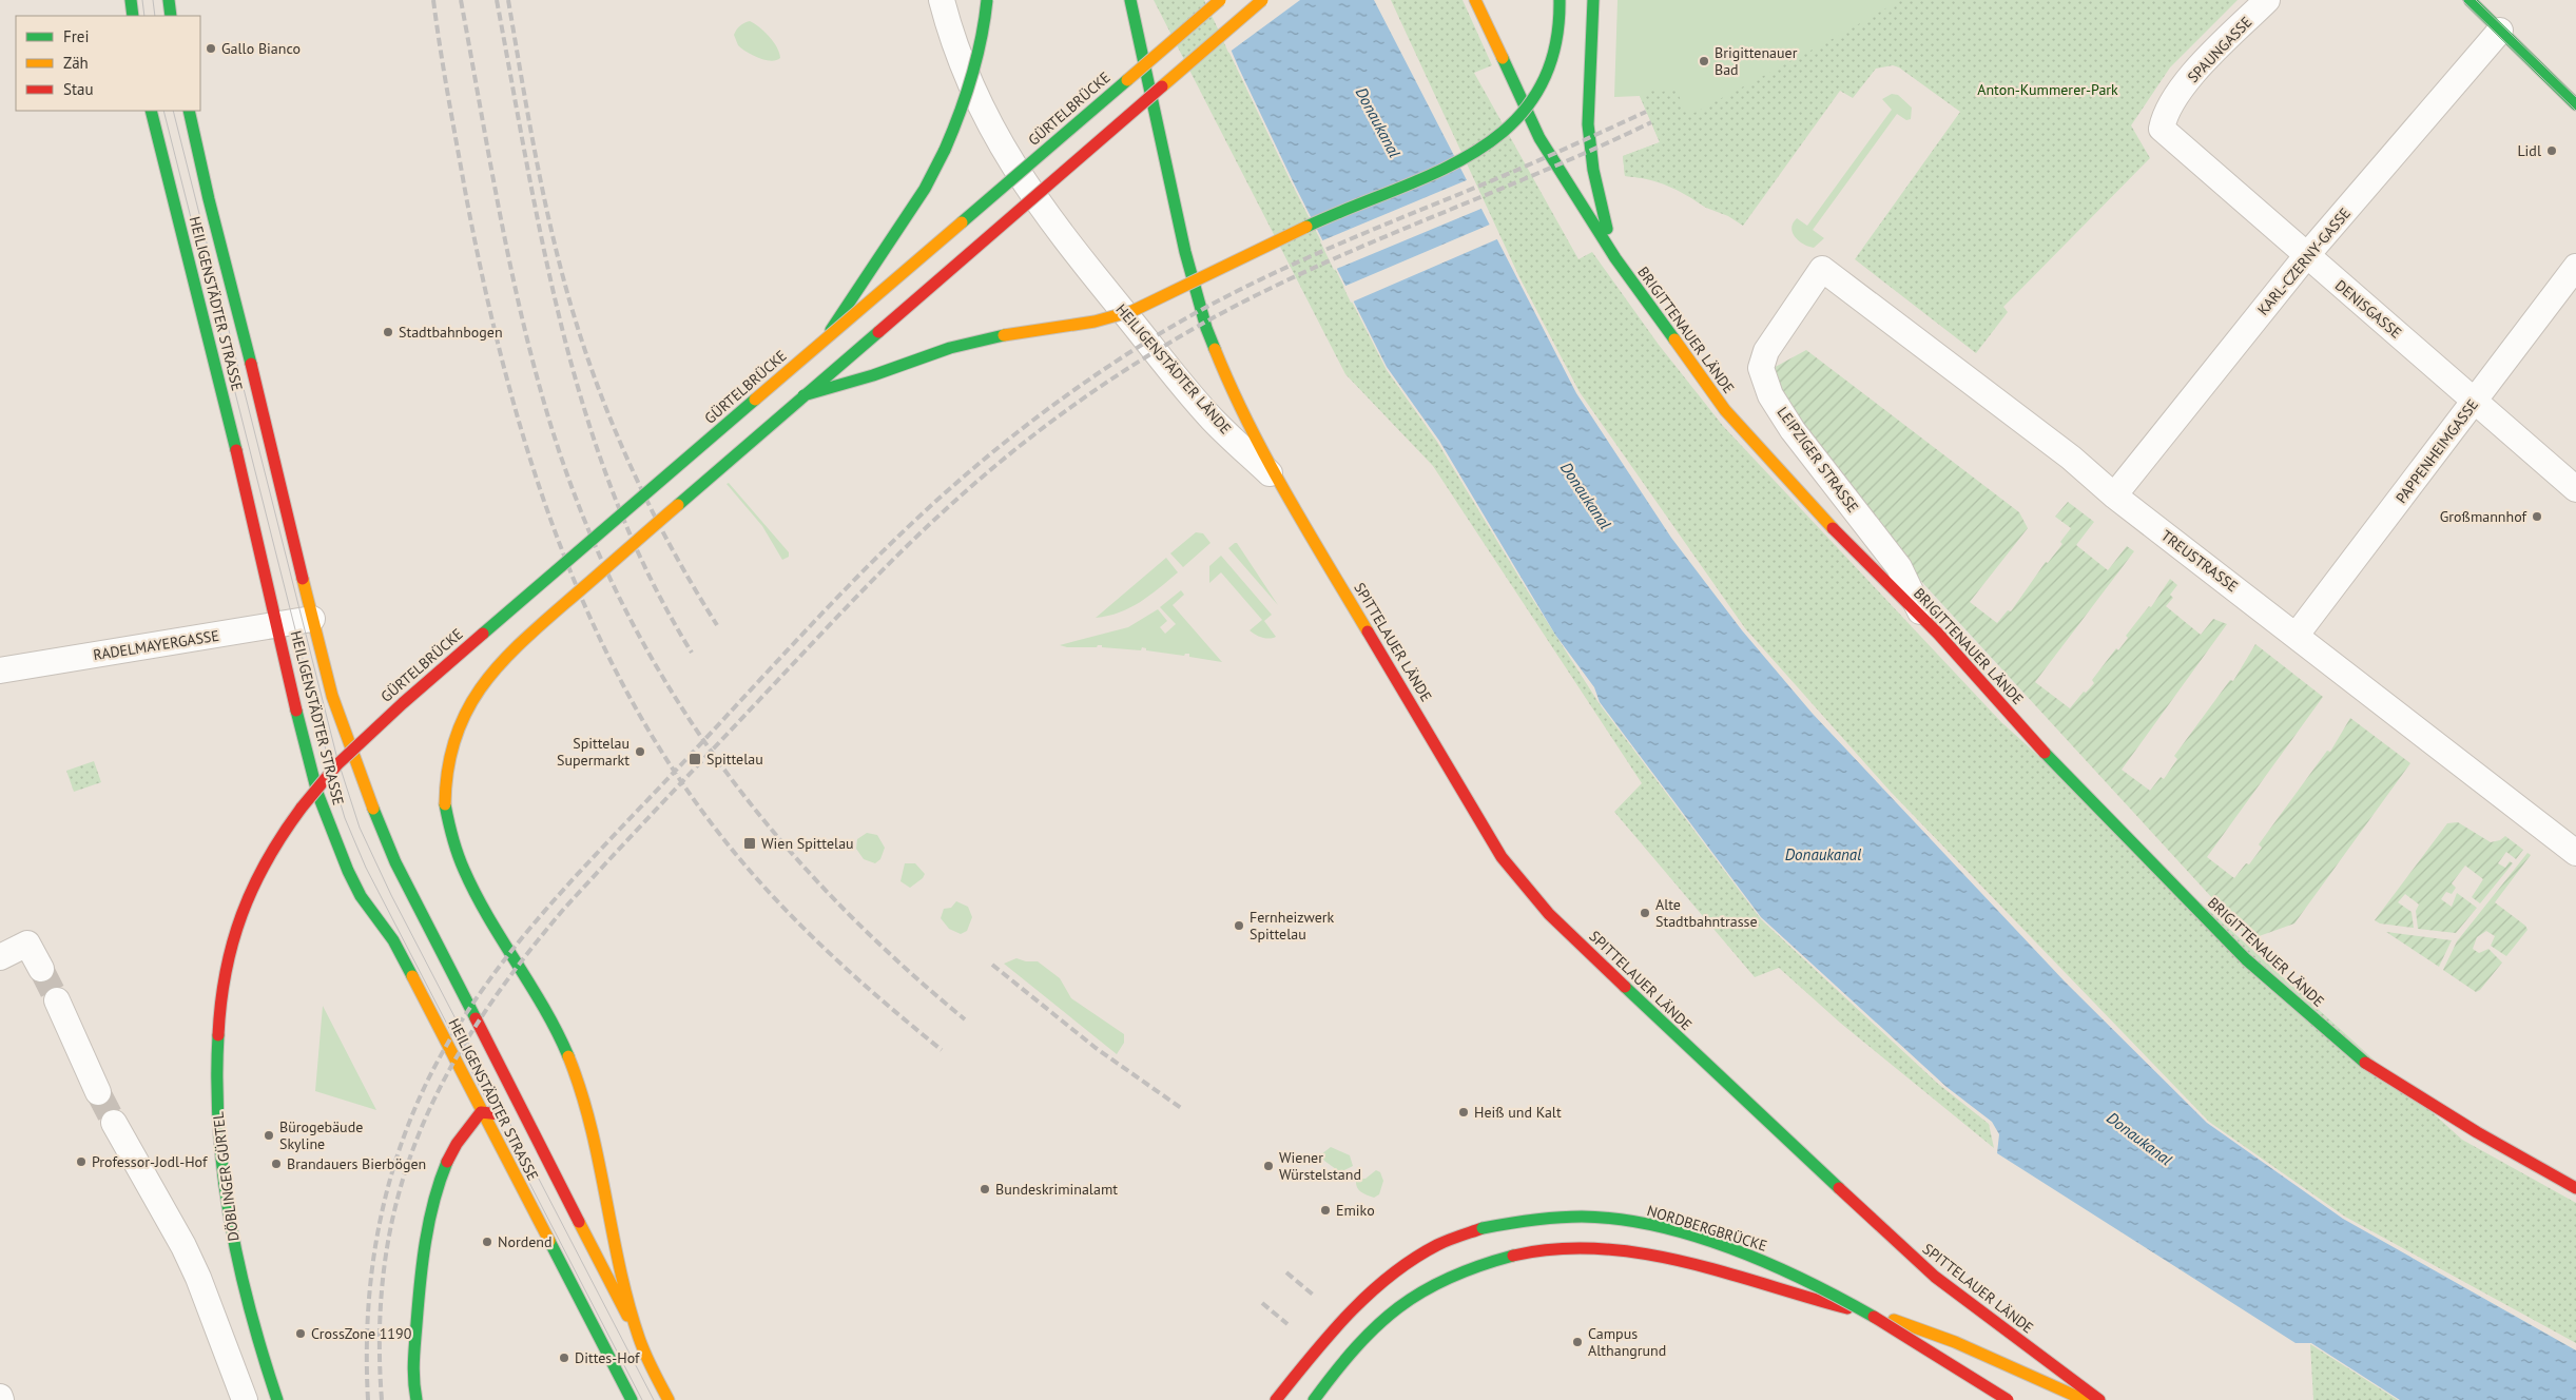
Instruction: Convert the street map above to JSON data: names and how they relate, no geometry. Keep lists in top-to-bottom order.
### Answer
{
  "streets": {
    "main road": [
      "GÜRTELBRÜCKE",
      "HEILIGENSTÄDTER STRASSE",
      "BRIGITTENAUER LÄNDE",
      "HEILIGENSTÄDTER LÄNDE",
      "SPITTELAUER LÄNDE",
      "DÖBLINGER GÜRTEL",
      "NORDBERGBRÜCKE"
    ],
    "street": [
      "SPAUNGASSE",
      "KARL-CZERNY-GASSE",
      "DENISGASSE",
      "PAPPENHEIMGASSE",
      "LEIPZIGER STRASSE",
      "TREUSTRASSE",
      "RADELMAYERGASSE"
    ]
  },
  "crossings": [
    ["SPAUNGASSE", "DENISGASSE"],
    ["GÜRTELBRÜCKE", "DÖBLINGER GÜRTEL"],
    ["KARL-CZERNY-GASSE", "DENISGASSE"],
    ["KARL-CZERNY-GASSE", "TREUSTRASSE"],
    ["HEILIGENSTÄDTER STRASSE", "RADELMAYERGASSE"],
    ["DENISGASSE", "PAPPENHEIMGASSE"],
    ["BRIGITTENAUER LÄNDE", "LEIPZIGER STRASSE"],
    ["HEILIGENSTÄDTER LÄNDE", "SPITTELAUER LÄNDE"],
    ["PAPPENHEIMGASSE", "TREUSTRASSE"],
    ["LEIPZIGER STRASSE", "TREUSTRASSE"]
  ],
  "water": ["Donaukanal"],
  "parks": ["Anton-Kummerer-Park"],
  "places": {
    "other": [
      "Gallo Bianco",
      "Brigittenauer Bad",
      "Lidl",
      "Stadtbahnbogen",
      "Großmannhof",
      "Spittelau Supermarkt",
      "Alte Stadtbahntrasse",
      "Fernheizwerk Spittelau",
      "Heiß und Kalt",
      "Bürogebäude Skyline",
      "Professor-Jodl-Hof",
      "Brandauers Bierbögen",
      "Wiener Würstelstand",
      "Bundeskriminalamt",
      "Emiko",
      "Nordend",
      "CrossZone 1190",
      "Campus Althangrund",
      "Dittes-Hof"
    ],
    "transit": ["Spittelau", "Wien Spittelau"]
  },
  "legend": ["Frei", "Zäh", "Stau"]
}
